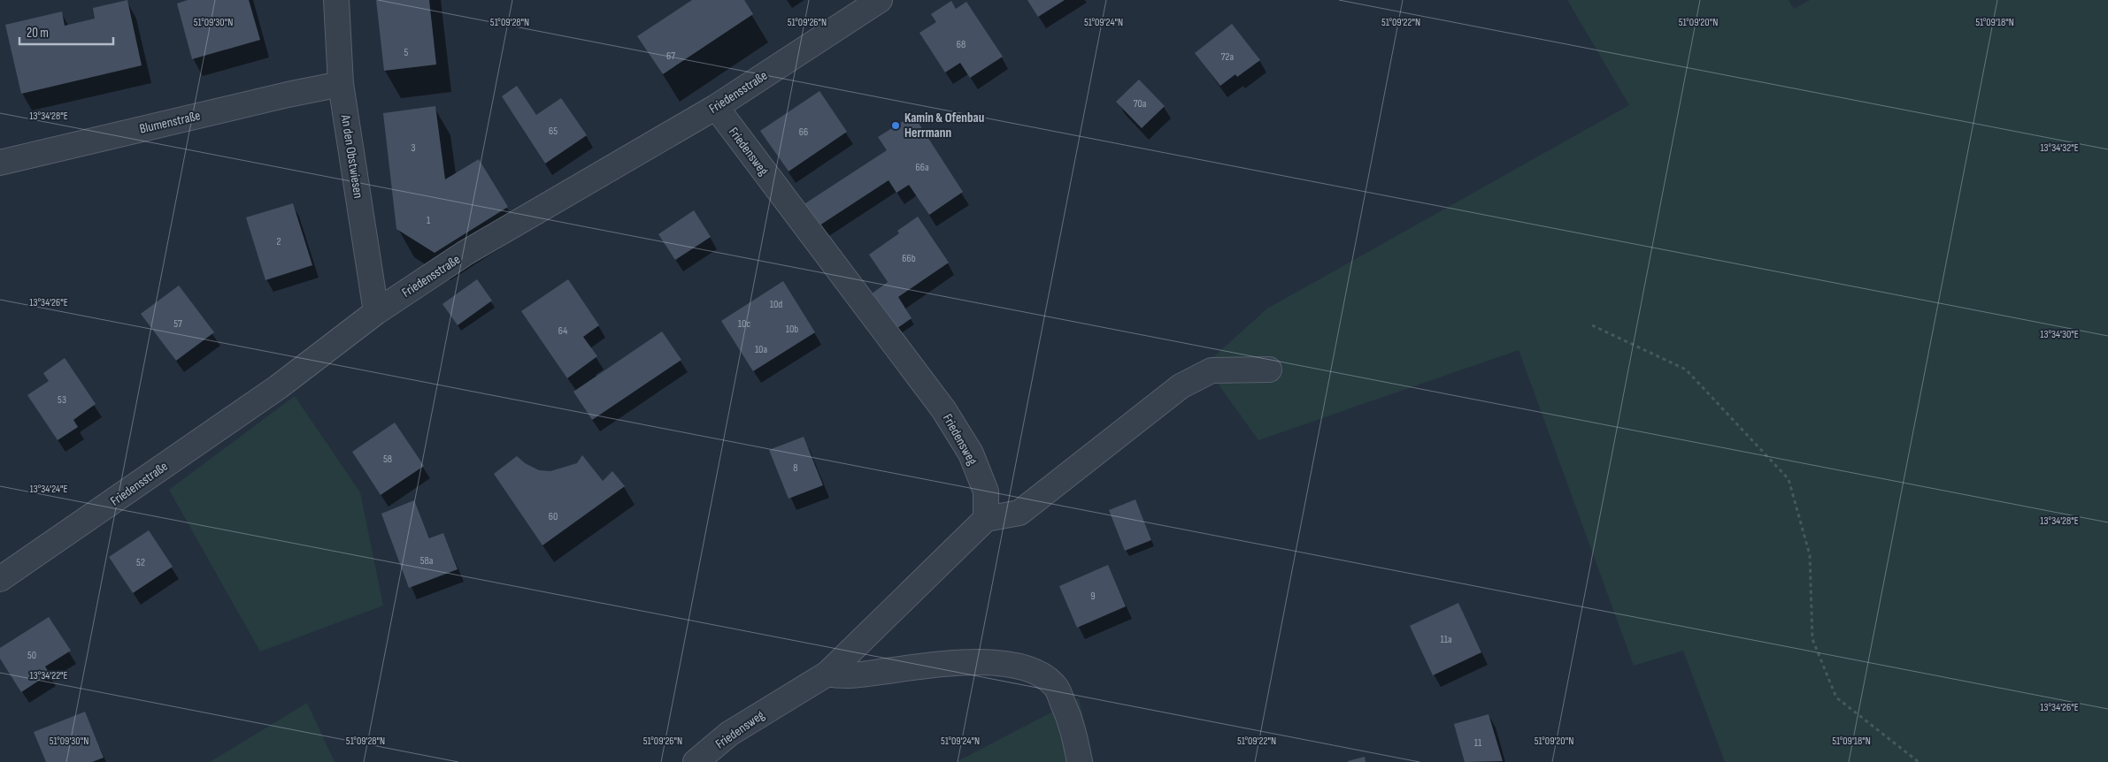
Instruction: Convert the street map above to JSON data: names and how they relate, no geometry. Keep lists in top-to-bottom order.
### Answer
{
  "streets": {
    "street": [
      "Friedensstraße",
      "Blumenstraße",
      "Friedensweg",
      "An den Obstwiesen"
    ]
  },
  "crossings": [
    ["Friedensstraße", "Friedensweg"],
    ["Friedensstraße", "An den Obstwiesen"],
    ["Blumenstraße", "An den Obstwiesen"]
  ],
  "places": ["Kamin & Ofenbau Herrmann"],
  "house_numbers": [
    "68",
    "5",
    "67",
    "72a",
    "70a",
    "65",
    "66",
    "3",
    "66a",
    "1",
    "2",
    "66b",
    "10d",
    "57",
    "10c",
    "10b",
    "64",
    "10a",
    "53",
    "58",
    "8",
    "60",
    "58a",
    "52",
    "9",
    "11a",
    "50",
    "11"
  ],
  "scale_bar": "20 m",
  "coordinates": [
    "51°09'30\"N",
    "51°09'28\"N",
    "51°09'26\"N",
    "51°09'24\"N",
    "51°09'22\"N",
    "51°09'20\"N",
    "51°09'18\"N",
    "13°34'28\"E",
    "13°34'32\"E",
    "13°34'26\"E",
    "13°34'30\"E",
    "13°34'24\"E",
    "13°34'22\"E"
  ]
}
